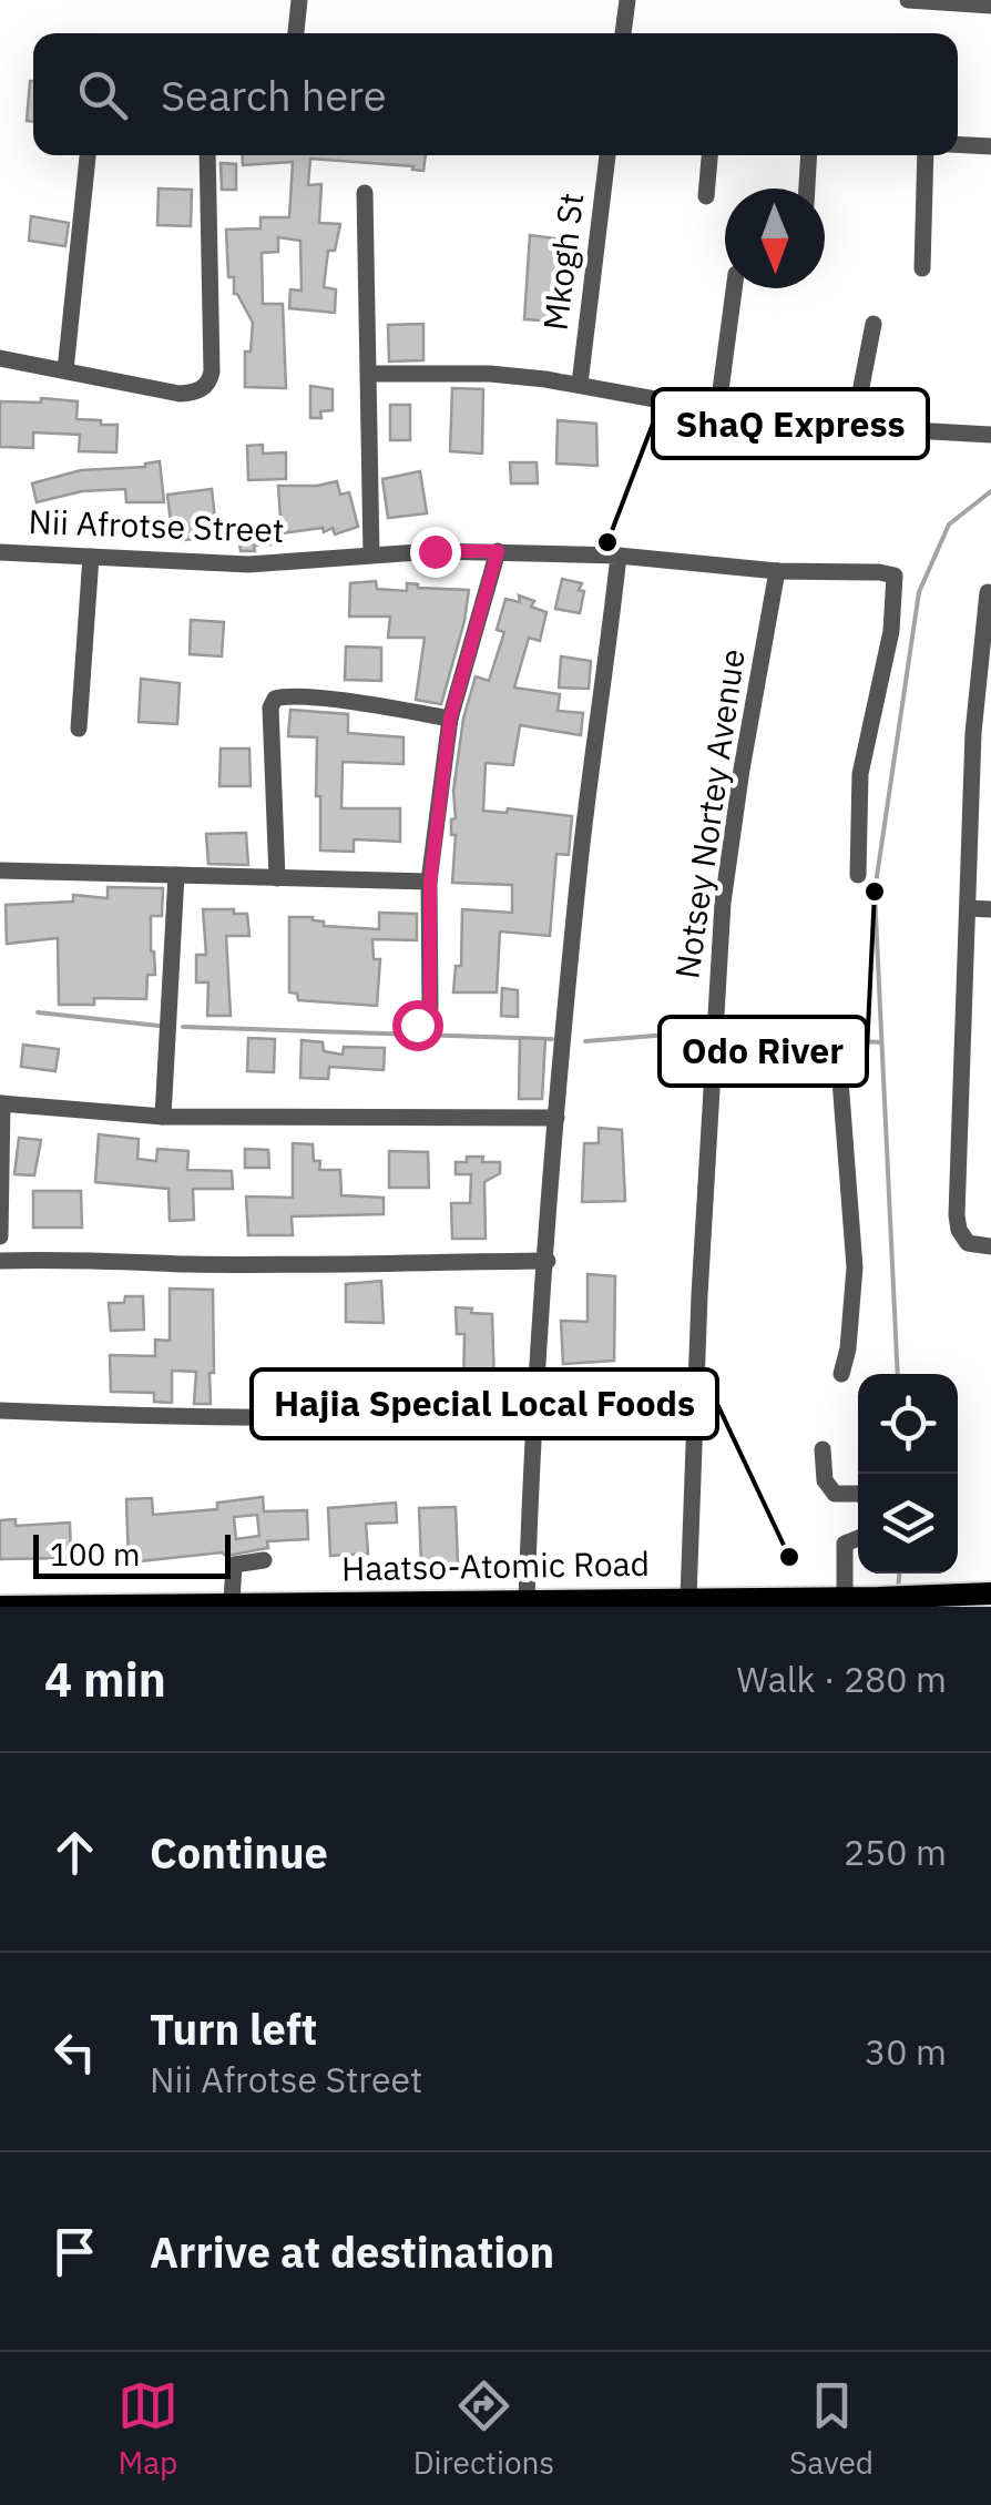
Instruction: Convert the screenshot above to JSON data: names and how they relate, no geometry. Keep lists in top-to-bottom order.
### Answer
{
  "streets": {
    "main road": ["Haatso-Atomic Road"],
    "street": ["Mkogh St", "Nii Afrotse Street", "Notsey Nortey Avenue"]
  },
  "crossings": [
    ["Nii Afrotse Street", "Notsey Nortey Avenue"],
    ["Notsey Nortey Avenue", "Haatso-Atomic Road"]
  ],
  "places": ["ShaQ Express", "Odo River", "Hajia Special Local Foods"],
  "scale_bar": "100 m",
  "north": "bottom",
  "page": {
    "search": "Search here",
    "scale": "100 m",
    "heading": ["4 min", "Walk · 280 m"],
    "list": [
      ["Continue", "250 m"],
      ["Turn left", "Nii Afrotse Street", "30 m"],
      "Arrive at destination"
    ],
    "nav": ["Map", "Directions", "Saved"]
  }
}
